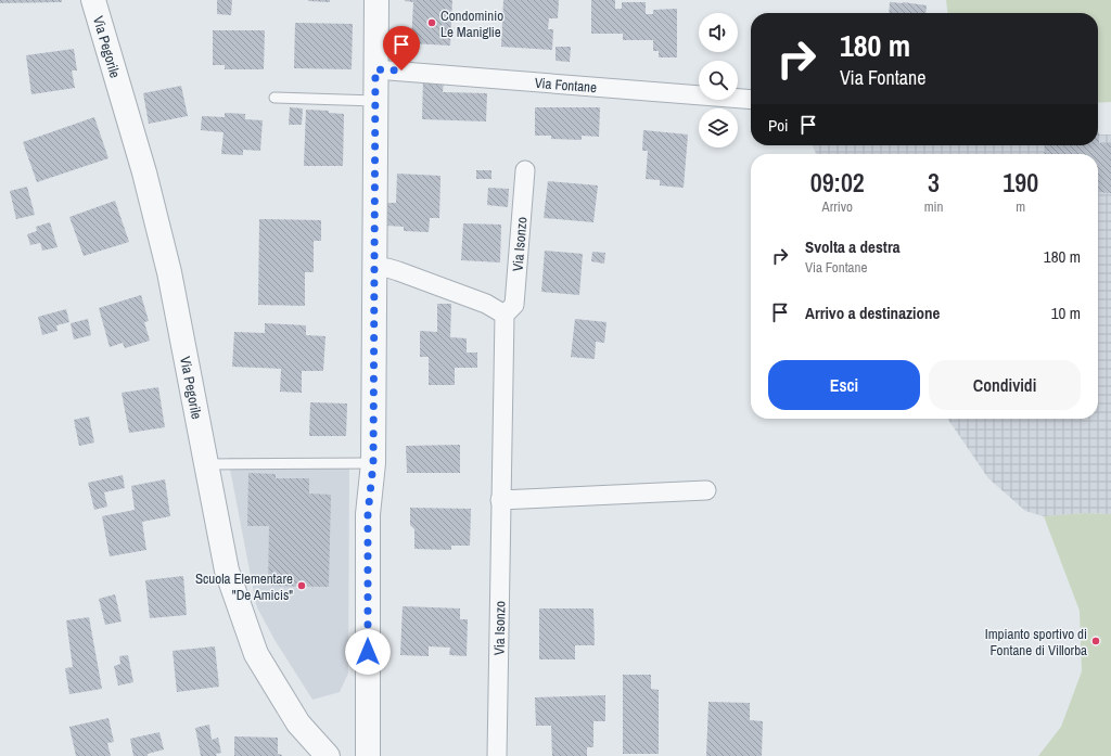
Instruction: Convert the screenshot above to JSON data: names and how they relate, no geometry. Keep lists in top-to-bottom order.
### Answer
{
  "streets": {
    "street": ["Via Pegorile", "Via Fontane", "Via Isonzo"]
  },
  "places": ["Condominio Le Maniglie", "Scuola Elementare \"De Amicis\"", "Impianto sportivo di Fontane di Villorba"],
  "page": {
    "turn": ["180 m", "Via Fontane"],
    "then": "Poi",
    "eta": [
      "09:02",
      "Arrivo",
      "3",
      "min",
      "190",
      "m"
    ],
    "list": [
      {
        "name": "Svolta a destra",
        "note": "Via Fontane",
        "value": "180 m"
      },
      {
        "name": "Arrivo a destinazione",
        "value": "10 m"
      }
    ],
    "buttons": ["Esci", "Condividi"]
  }
}
